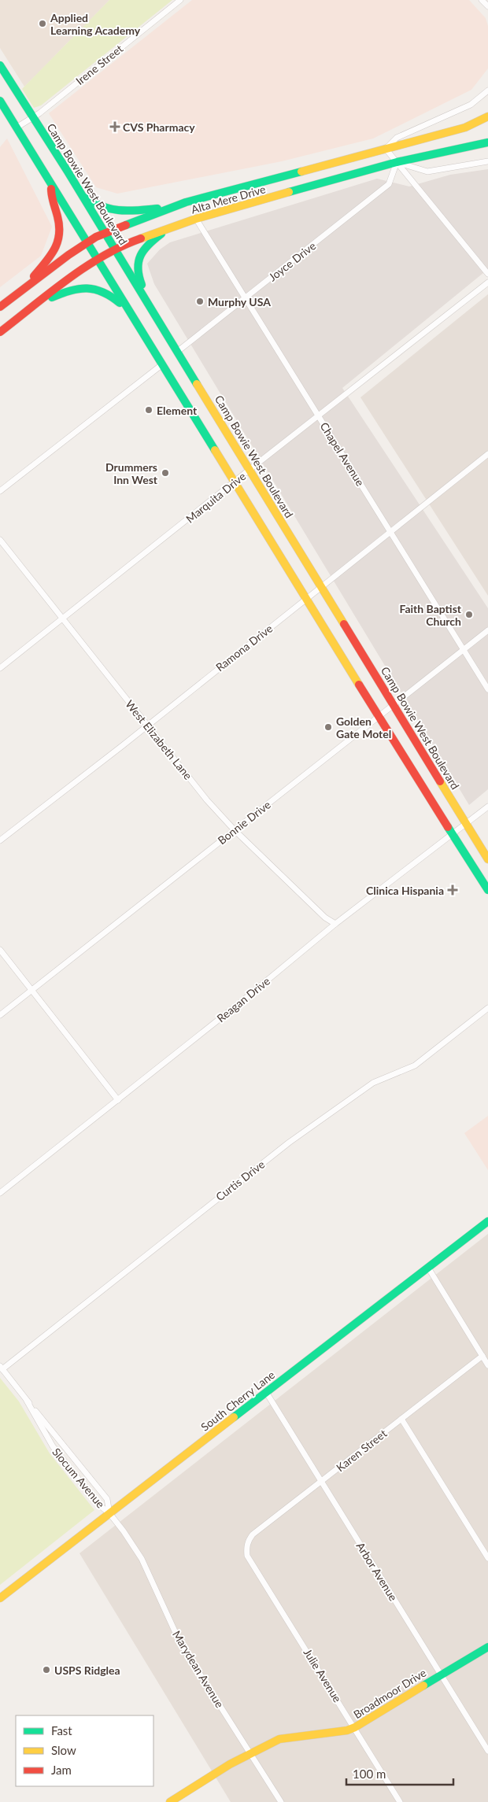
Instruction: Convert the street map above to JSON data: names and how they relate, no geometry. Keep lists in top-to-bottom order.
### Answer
{
  "streets": {
    "main road": [
      "Camp Bowie West Boulevard",
      "Alta Mere Drive",
      "South Cherry Lane",
      "Broadmoor Drive"
    ],
    "street": [
      "Irene Street",
      "Joyce Drive",
      "Chapel Avenue",
      "Marquita Drive",
      "Ramona Drive",
      "West Elizabeth Lane",
      "Bonnie Drive",
      "Reagan Drive",
      "Curtis Drive",
      "Karen Street",
      "Slocum Avenue",
      "Arbor Avenue",
      "Marydean Avenue",
      "Julie Avenue"
    ]
  },
  "crossings": [
    ["Irene Street", "Camp Bowie West Boulevard"],
    ["Camp Bowie West Boulevard", "Alta Mere Drive"],
    ["Camp Bowie West Boulevard", "Joyce Drive"],
    ["Camp Bowie West Boulevard", "Marquita Drive"],
    ["Camp Bowie West Boulevard", "Ramona Drive"],
    ["Camp Bowie West Boulevard", "Bonnie Drive"],
    ["Camp Bowie West Boulevard", "Reagan Drive"],
    ["Alta Mere Drive", "Joyce Drive"],
    ["Alta Mere Drive", "Chapel Avenue"],
    ["Joyce Drive", "Chapel Avenue"],
    ["Chapel Avenue", "Marquita Drive"],
    ["Chapel Avenue", "Ramona Drive"],
    ["Chapel Avenue", "Bonnie Drive"],
    ["Marquita Drive", "West Elizabeth Lane"],
    ["Ramona Drive", "West Elizabeth Lane"],
    ["West Elizabeth Lane", "Bonnie Drive"],
    ["West Elizabeth Lane", "Reagan Drive"],
    ["Curtis Drive", "Slocum Avenue"],
    ["South Cherry Lane", "Slocum Avenue"],
    ["South Cherry Lane", "Arbor Avenue"],
    ["South Cherry Lane", "Marydean Avenue"],
    ["Karen Street", "Arbor Avenue"],
    ["Karen Street", "Julie Avenue"],
    ["Slocum Avenue", "Marydean Avenue"],
    ["Arbor Avenue", "Broadmoor Drive"],
    ["Marydean Avenue", "Broadmoor Drive"],
    ["Julie Avenue", "Broadmoor Drive"]
  ],
  "places": {
    "other": [
      "Applied Learning Academy",
      "Murphy USA",
      "Element",
      "Drummers Inn West",
      "Faith Baptist Church",
      "Golden Gate Motel",
      "USPS Ridglea"
    ],
    "health": ["CVS Pharmacy", "Clinica Hispania"]
  },
  "legend": ["Fast", "Slow", "Jam"],
  "scale_bar": "100 m"
}
